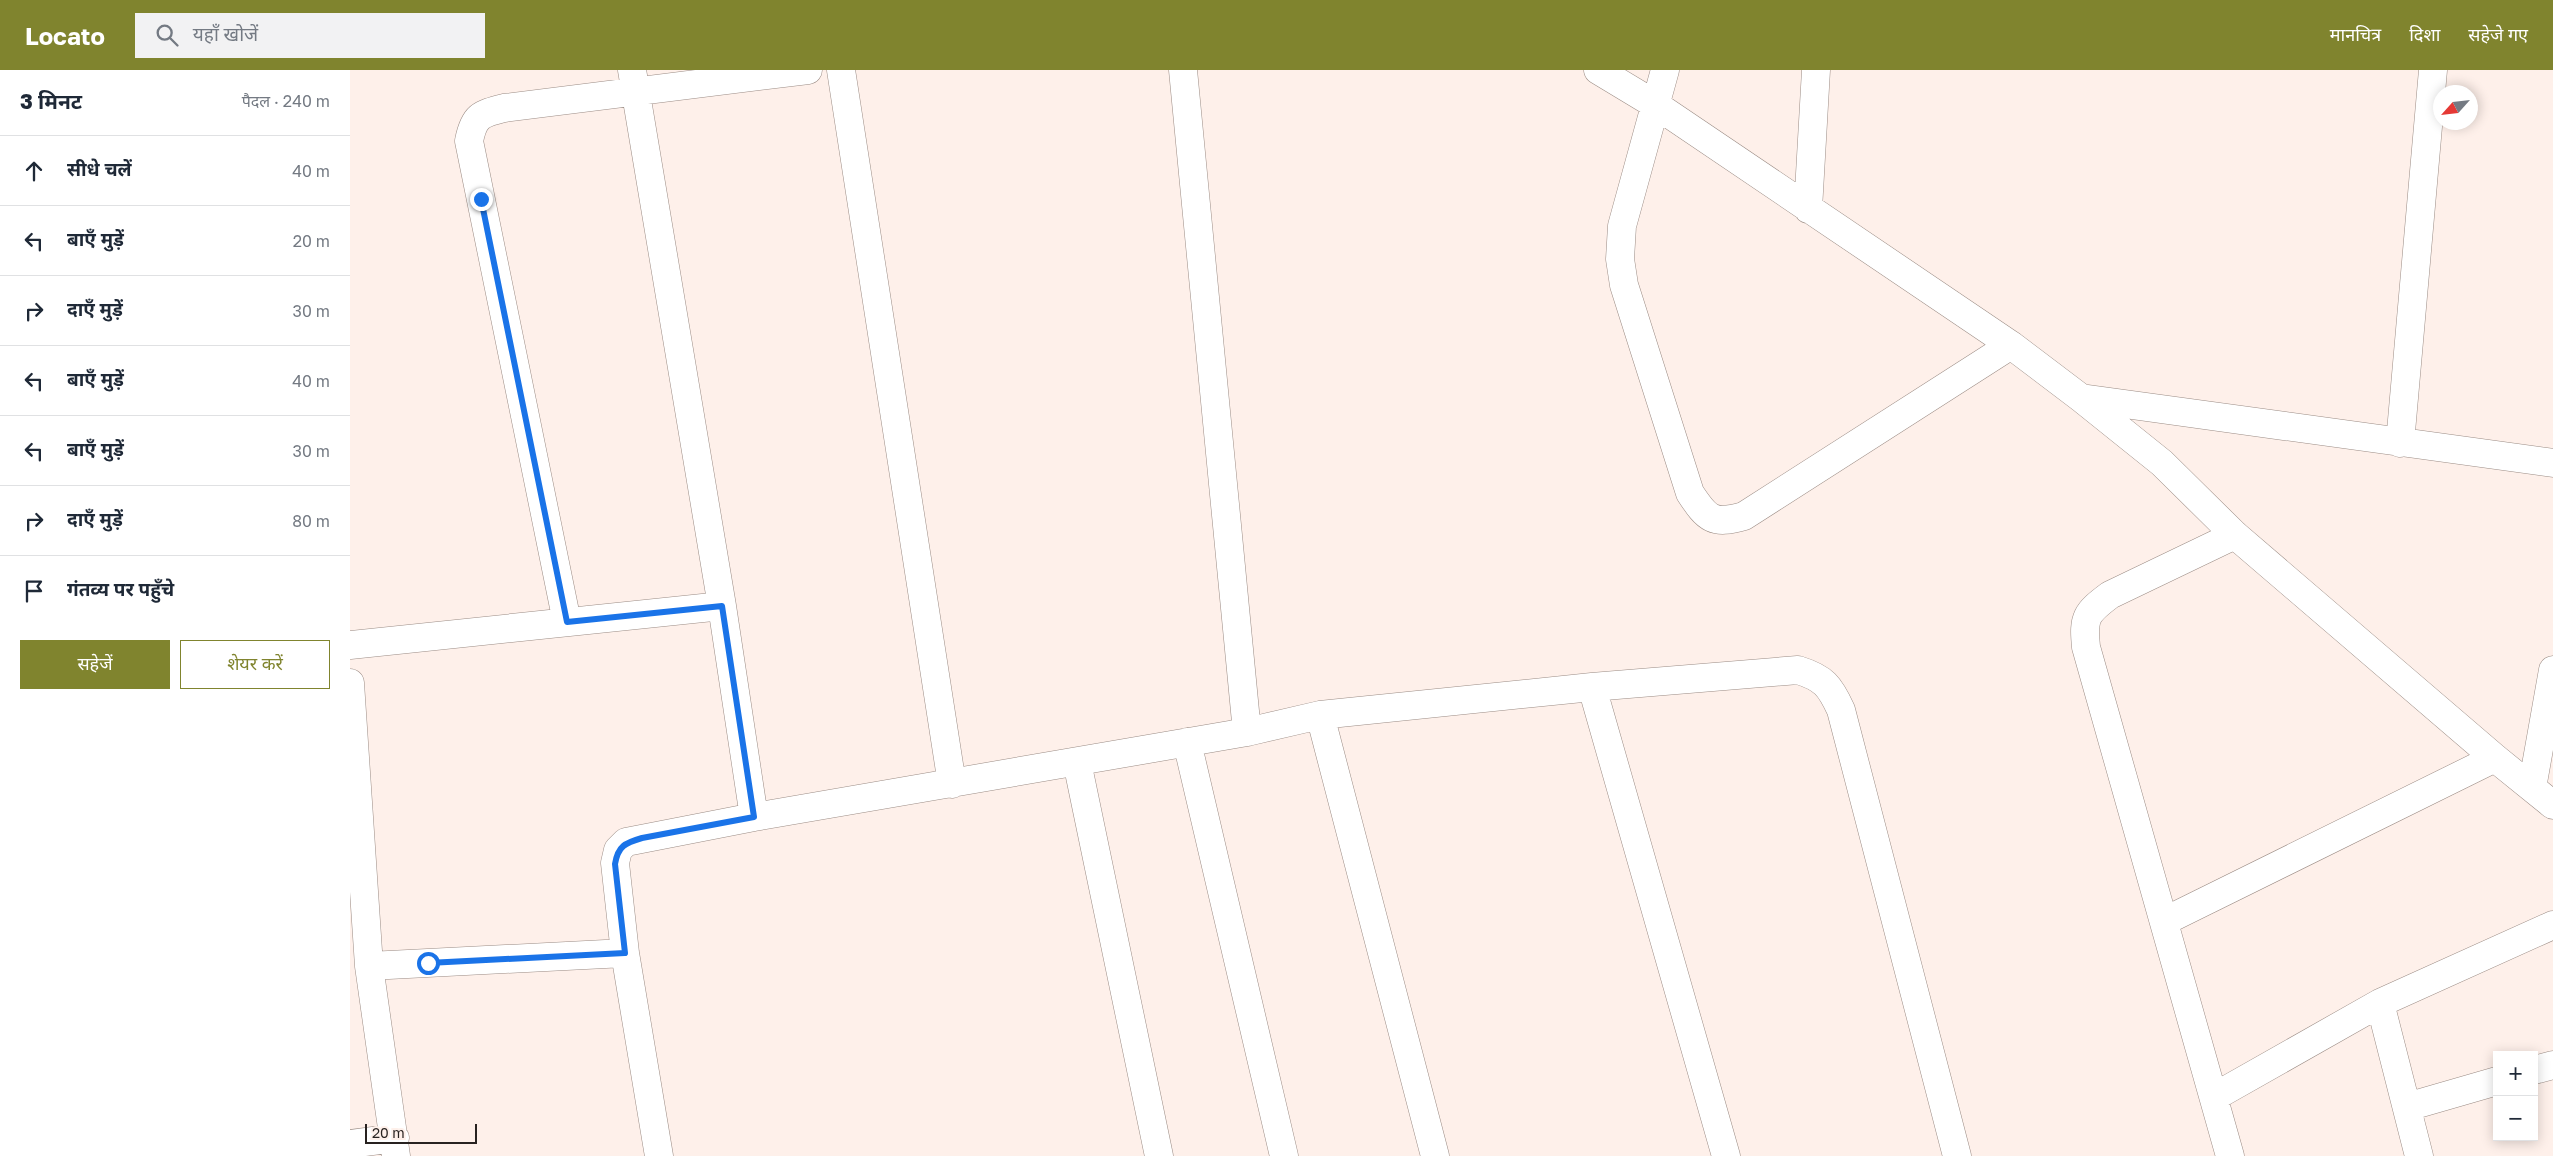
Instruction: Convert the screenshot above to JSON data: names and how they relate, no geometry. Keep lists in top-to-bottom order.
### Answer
{
  "scale_bar": "20 m",
  "north": "bottom left",
  "page": {
    "header": "Locato",
    "search": "यहाँ खोजें",
    "nav": ["मानचित्र", "दिशा", "सहेजे गए"],
    "heading": ["3 मिनट", "पैदल · 240 m"],
    "list": [
      ["सीधे चलें", "40 m"],
      ["बाएँ मुड़ें", "20 m"],
      ["दाएँ मुड़ें", "30 m"],
      ["बाएँ मुड़ें", "40 m"],
      ["बाएँ मुड़ें", "30 m"],
      ["दाएँ मुड़ें", "80 m"],
      "गंतव्य पर पहुँचे"
    ],
    "buttons": ["सहेजें", "शेयर करें"],
    "map_buttons": ["+", "−"],
    "scale": "20 m"
  }
}
